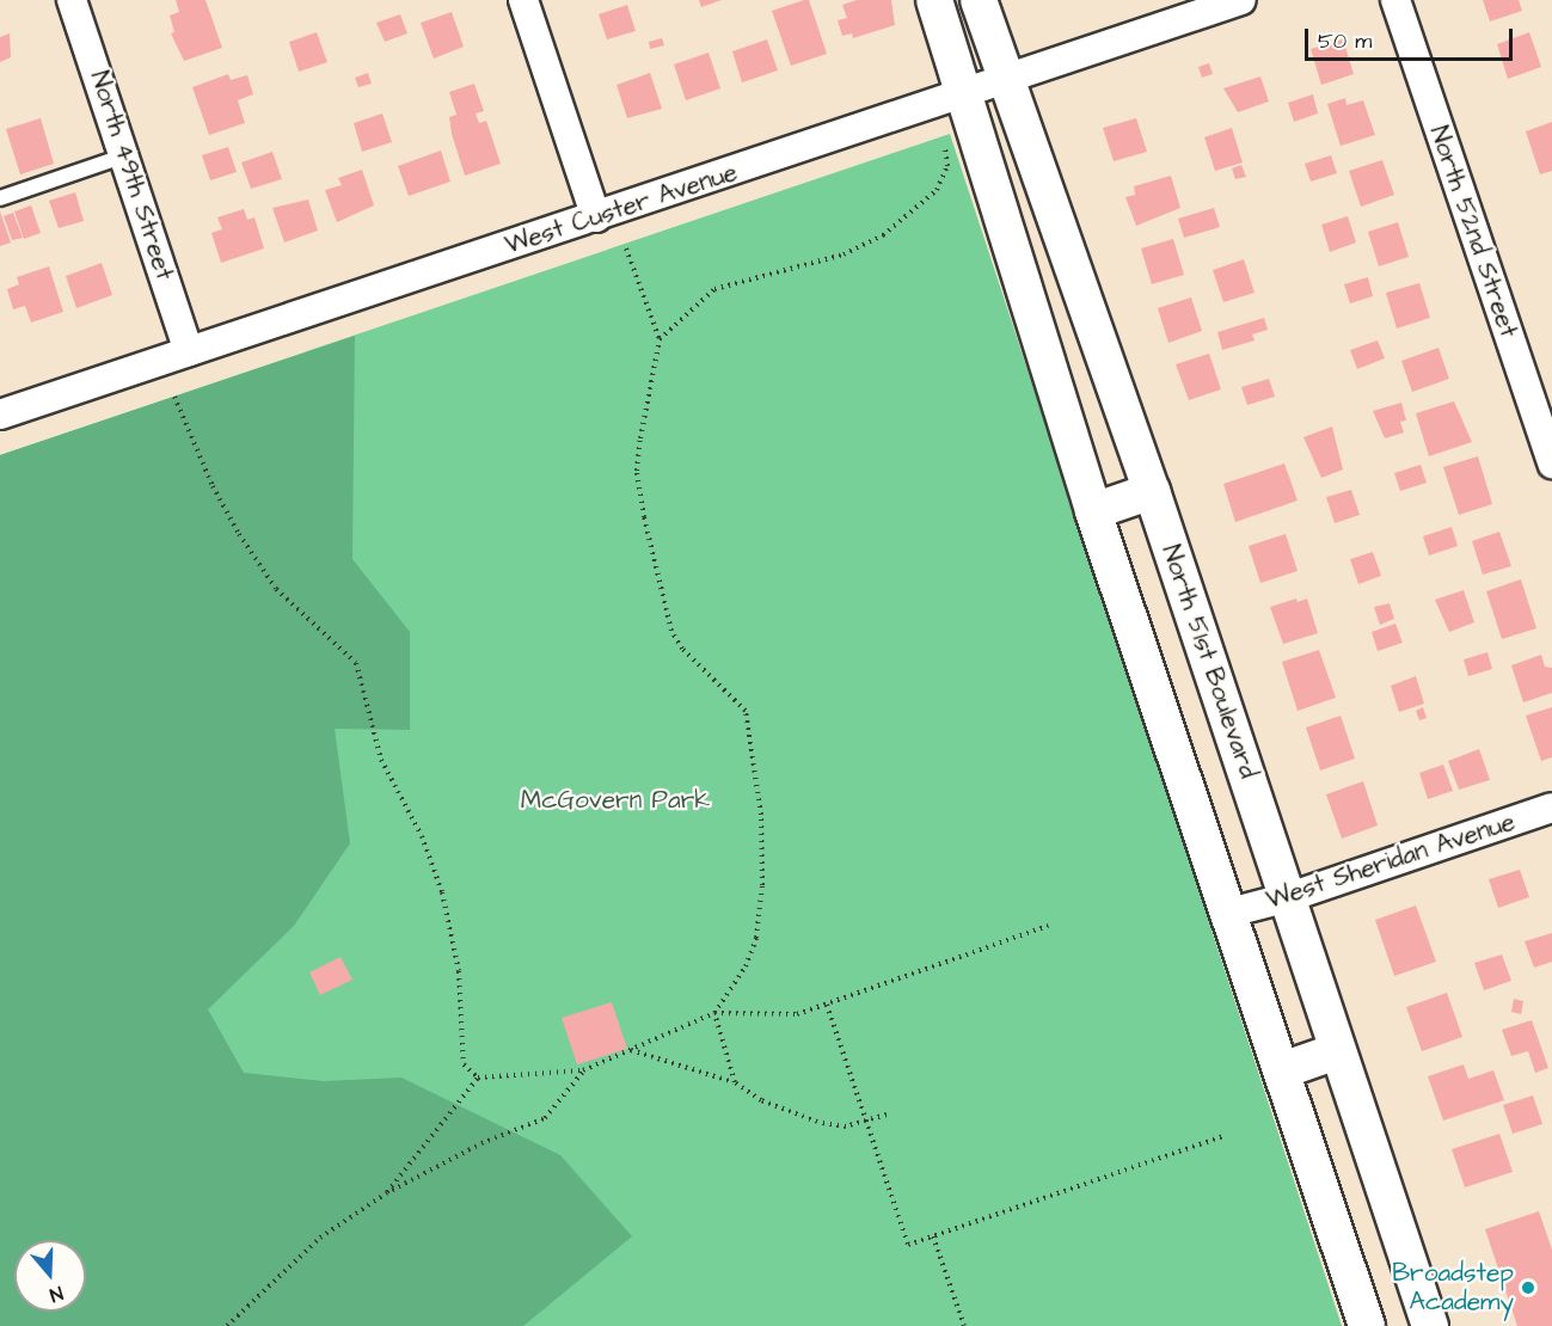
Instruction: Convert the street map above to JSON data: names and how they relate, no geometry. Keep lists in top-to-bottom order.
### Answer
{
  "streets": {
    "street": [
      "North 49th Street",
      "West Custer Avenue",
      "North 52nd Street",
      "North 51st Boulevard",
      "West Sheridan Avenue"
    ]
  },
  "crossings": [
    ["North 49th Street", "West Custer Avenue"],
    ["West Custer Avenue", "North 51st Boulevard"],
    ["North 51st Boulevard", "West Sheridan Avenue"]
  ],
  "parks": ["McGovern Park"],
  "places": ["Broadstep Academy"],
  "scale_bar": "50 m",
  "north": "bottom"
}
